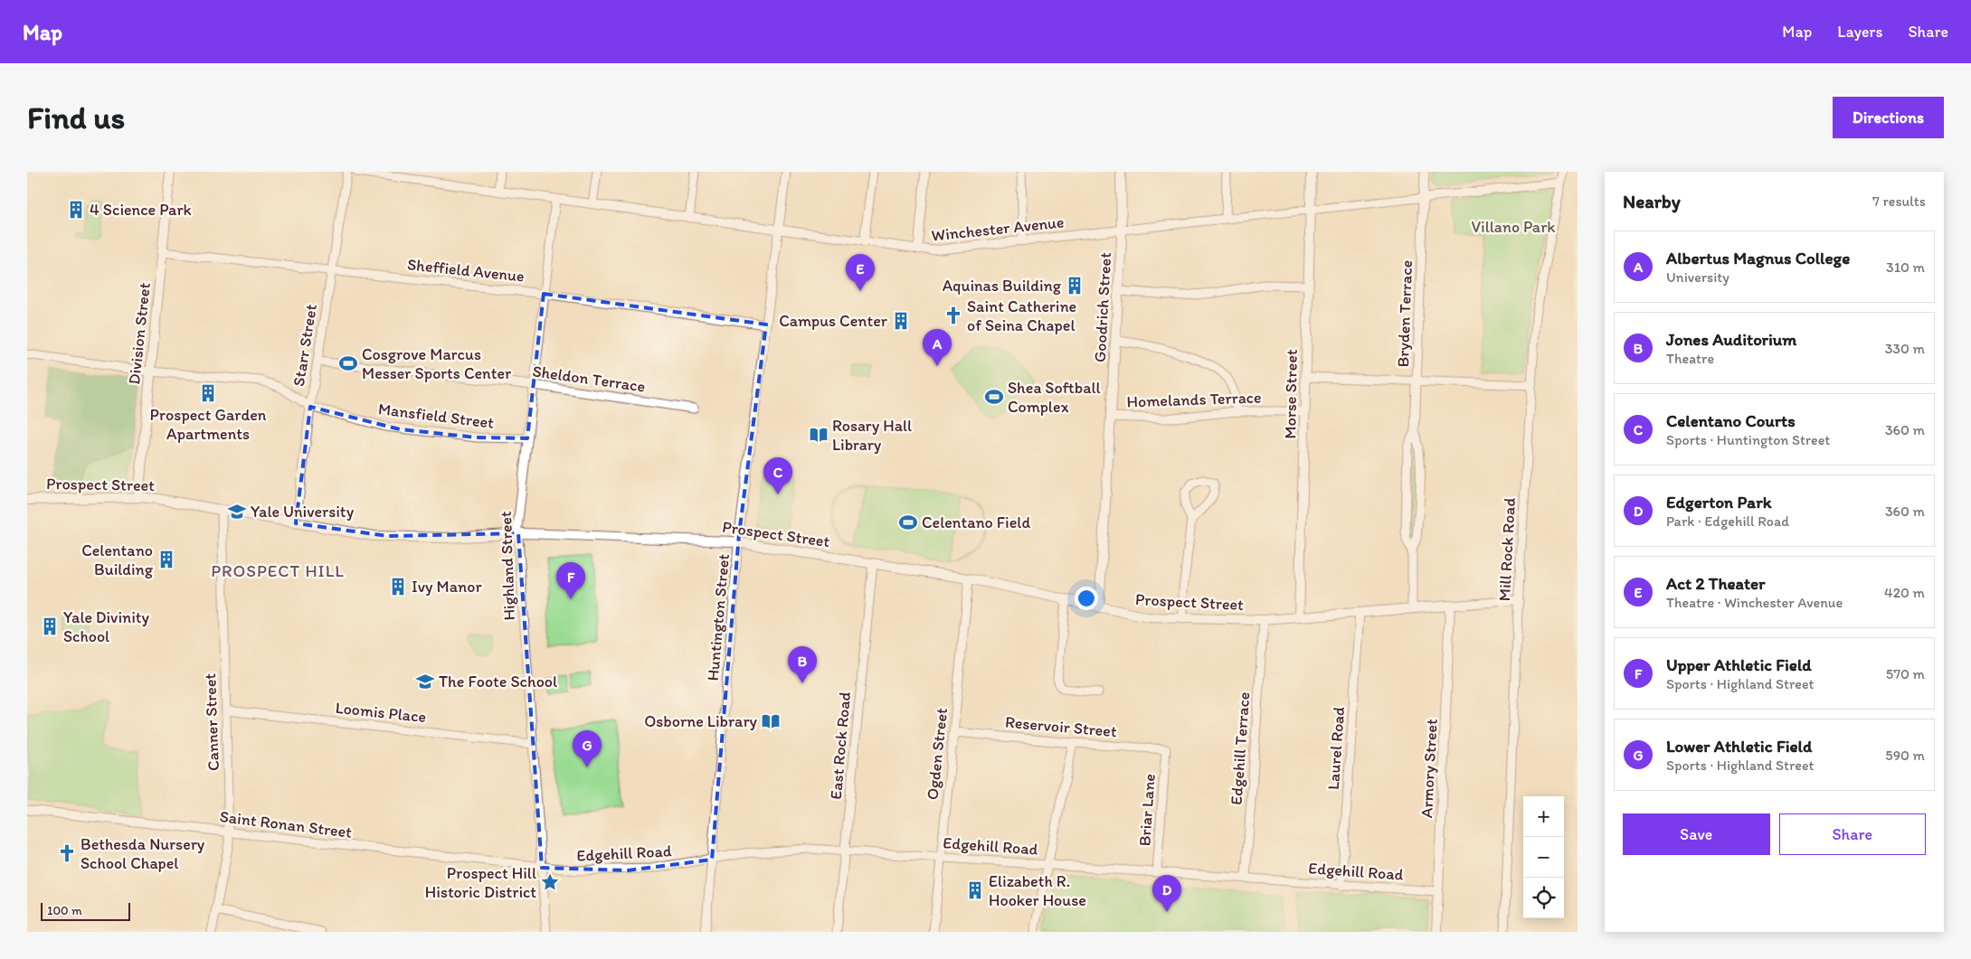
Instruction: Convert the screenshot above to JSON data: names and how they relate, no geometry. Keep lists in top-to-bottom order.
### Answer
{
  "streets": {
    "main road": [
      "Goodrich Street",
      "Division Street",
      "Morse Street",
      "Prospect Street",
      "Armory Street"
    ],
    "street": [
      "Winchester Avenue",
      "Sheffield Avenue",
      "Bryden Terrace",
      "Starr Street",
      "Sheldon Terrace",
      "Homelands Terrace",
      "Mansfield Street",
      "Mill Rock Road",
      "Highland Street",
      "Huntington Street",
      "Loomis Place",
      "Canner Street",
      "Reservoir Street",
      "East Rock Road",
      "Edgehill Terrace",
      "Laurel Road",
      "Ogden Street",
      "Briar Lane",
      "Saint Ronan Street",
      "Edgehill Road"
    ]
  },
  "crossings": [
    ["Winchester Avenue", "Goodrich Street"],
    ["Winchester Avenue", "Bryden Terrace"],
    ["Winchester Avenue", "Morse Street"],
    ["Winchester Avenue", "Mill Rock Road"],
    ["Winchester Avenue", "Highland Street"],
    ["Winchester Avenue", "Huntington Street"],
    ["Sheffield Avenue", "Division Street"],
    ["Sheffield Avenue", "Starr Street"],
    ["Sheffield Avenue", "Highland Street"],
    ["Sheffield Avenue", "Huntington Street"],
    ["Goodrich Street", "Homelands Terrace"],
    ["Goodrich Street", "Prospect Street"],
    ["Bryden Terrace", "Prospect Street"],
    ["Division Street", "Mansfield Street"],
    ["Division Street", "Prospect Street"],
    ["Starr Street", "Sheldon Terrace"],
    ["Starr Street", "Mansfield Street"],
    ["Starr Street", "Prospect Street"],
    ["Sheldon Terrace", "Highland Street"],
    ["Morse Street", "Homelands Terrace"],
    ["Morse Street", "Prospect Street"],
    ["Mansfield Street", "Highland Street"],
    ["Prospect Street", "Mill Rock Road"],
    ["Prospect Street", "Highland Street"],
    ["Prospect Street", "Huntington Street"],
    ["Prospect Street", "Canner Street"],
    ["Prospect Street", "East Rock Road"],
    ["Prospect Street", "Edgehill Terrace"],
    ["Prospect Street", "Laurel Road"],
    ["Prospect Street", "Ogden Street"],
    ["Prospect Street", "Armory Street"],
    ["Highland Street", "Loomis Place"],
    ["Highland Street", "Saint Ronan Street"],
    ["Highland Street", "Edgehill Road"],
    ["Huntington Street", "Edgehill Road"],
    ["Loomis Place", "Canner Street"],
    ["Canner Street", "Saint Ronan Street"],
    ["Reservoir Street", "Ogden Street"],
    ["Reservoir Street", "Briar Lane"],
    ["East Rock Road", "Edgehill Road"],
    ["Edgehill Terrace", "Edgehill Road"],
    ["Laurel Road", "Edgehill Road"],
    ["Ogden Street", "Edgehill Road"],
    ["Armory Street", "Edgehill Road"],
    ["Briar Lane", "Edgehill Road"],
    ["Saint Ronan Street", "Edgehill Road"]
  ],
  "districts": ["PROSPECT HILL"],
  "parks": ["Villano Park"],
  "places": {
    "building": [
      "4 Science Park",
      "Aquinas Building",
      "Campus Center",
      "Prospect Garden Apartments",
      "Celentano Building",
      "Ivy Manor",
      "Yale Divinity School",
      "Elizabeth R. Hooker House"
    ],
    "church": ["Saint Catherine of Seina Chapel", "Bethesda Nursery School Chapel"],
    "sports": ["Cosgrove Marcus Messer Sports Center", "Shea Softball Complex", "Celentano Field"],
    "library": ["Rosary Hall Library", "Osborne Library"],
    "school or university": ["Yale University", "The Foote School"],
    "place": ["Prospect Hill Historic District"]
  },
  "scale_bar": "100 m",
  "page": {
    "header": "Map",
    "nav": ["Map", "Layers", "Share"],
    "buttons": [
      "Directions",
      ["Save", "Share"]
    ],
    "title": "Find us",
    "heading": ["Nearby", "7 results"],
    "list": [
      {
        "mark": "A",
        "name": "Albertus Magnus College",
        "note": "University",
        "value": "310 m"
      },
      {
        "mark": "B",
        "name": "Jones Auditorium",
        "note": "Theatre",
        "value": "330 m"
      },
      {
        "mark": "C",
        "name": "Celentano Courts",
        "note": "Sports · Huntington Street",
        "value": "360 m"
      },
      {
        "mark": "D",
        "name": "Edgerton Park",
        "note": "Park · Edgehill Road",
        "value": "360 m"
      },
      {
        "mark": "E",
        "name": "Act 2 Theater",
        "note": "Theatre · Winchester Avenue",
        "value": "420 m"
      },
      {
        "mark": "F",
        "name": "Upper Athletic Field",
        "note": "Sports · Highland Street",
        "value": "570 m"
      },
      {
        "mark": "G",
        "name": "Lower Athletic Field",
        "note": "Sports · Highland Street",
        "value": "590 m"
      }
    ],
    "pins": [
      "E",
      "A",
      "C",
      "F",
      "B",
      "G",
      "D"
    ],
    "map_buttons": ["+", "−"],
    "scale": "100 m"
  }
}
